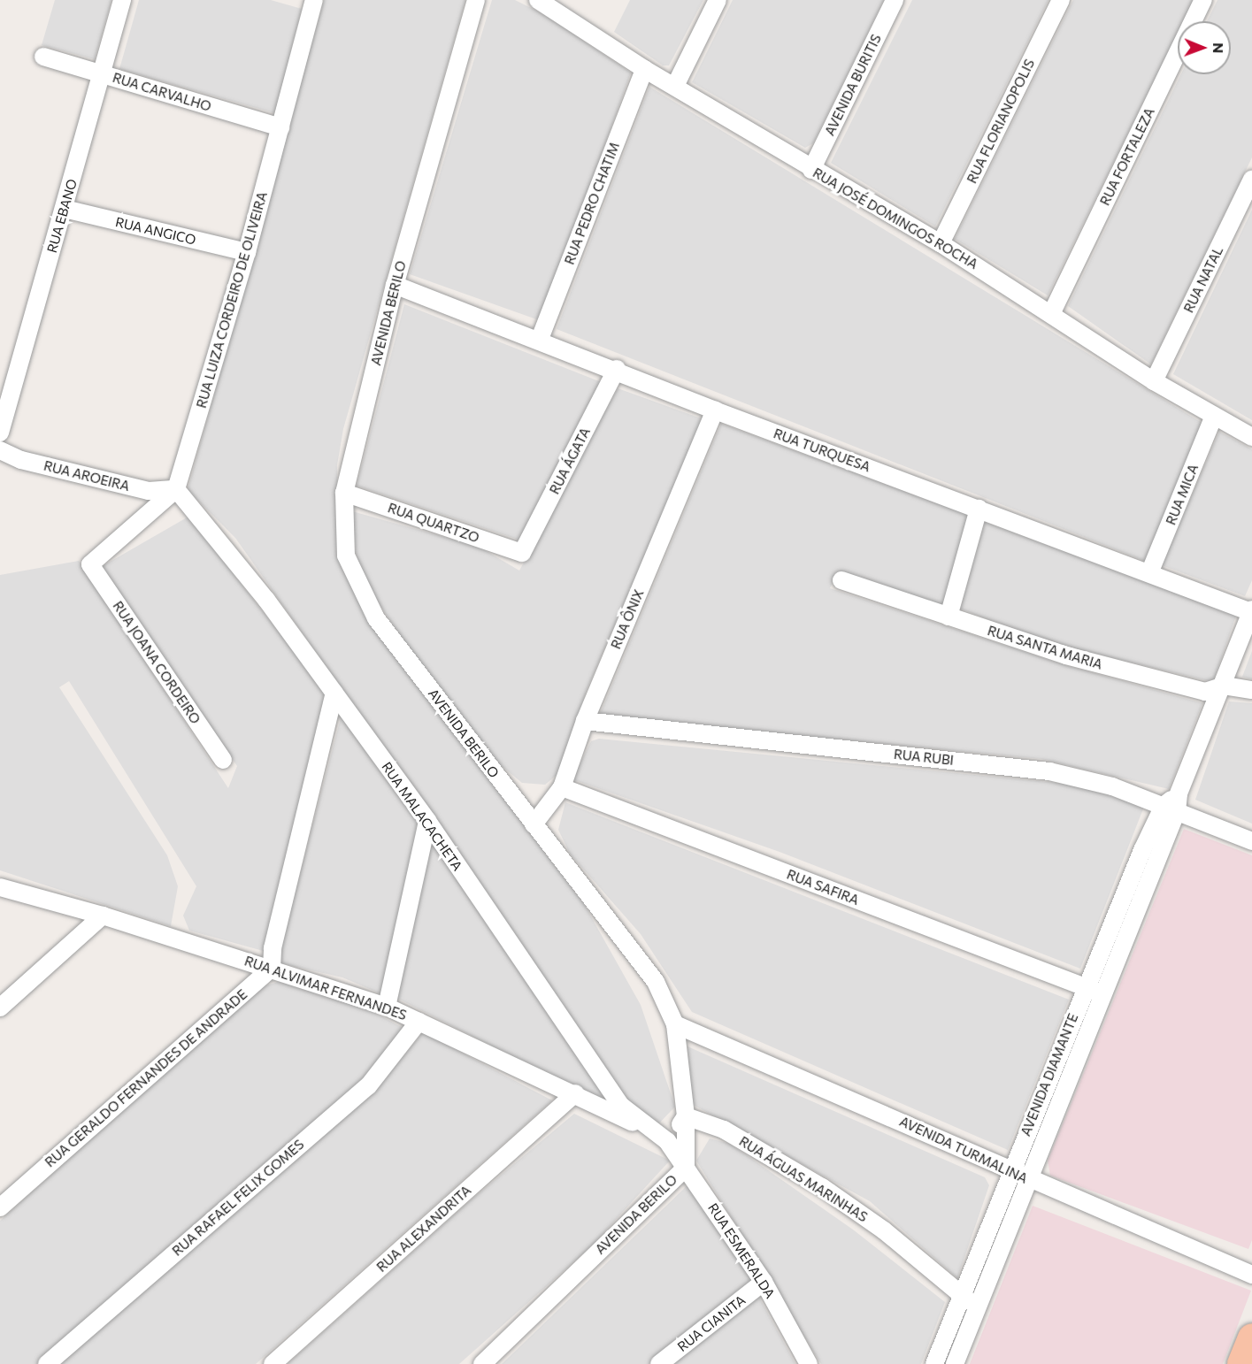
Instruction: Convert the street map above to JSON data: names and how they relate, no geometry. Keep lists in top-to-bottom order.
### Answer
{
  "streets": {
    "street": [
      "AVENIDA BURITIS",
      "RUA CARVALHO",
      "RUA FLORIANOPOLIS",
      "RUA FORTALEZA",
      "RUA PEDRO CHATIM",
      "RUA EBANO",
      "RUA JOSÉ DOMINGOS ROCHA",
      "RUA ANGICO",
      "RUA NATAL",
      "RUA LUIZA CORDEIRO DE OLIVEIRA",
      "AVENIDA BERILO",
      "RUA TURQUESA",
      "RUA ÁGATA",
      "RUA AROEIRA",
      "RUA MICA",
      "RUA QUARTZO",
      "RUA ÔNIX",
      "RUA SANTA MARIA",
      "RUA JOANA CORDEIRO",
      "RUA RUBI",
      "RUA MALACACHETA",
      "RUA SAFIRA",
      "RUA ALVIMAR FERNANDES",
      "AVENIDA DIAMANTE",
      "RUA GERALDO FERNANDES DE ANDRADE",
      "AVENIDA TURMALINA",
      "RUA ÁGUAS MARINHAS",
      "RUA RAFAEL FELIX GOMES",
      "RUA ALEXANDRITA",
      "RUA ESMERALDA",
      "RUA CIANITA"
    ]
  },
  "crossings": [
    ["AVENIDA BURITIS", "RUA JOSÉ DOMINGOS ROCHA"],
    ["RUA CARVALHO", "RUA EBANO"],
    ["RUA CARVALHO", "RUA LUIZA CORDEIRO DE OLIVEIRA"],
    ["RUA FLORIANOPOLIS", "RUA JOSÉ DOMINGOS ROCHA"],
    ["RUA FORTALEZA", "RUA JOSÉ DOMINGOS ROCHA"],
    ["RUA PEDRO CHATIM", "RUA JOSÉ DOMINGOS ROCHA"],
    ["RUA PEDRO CHATIM", "RUA TURQUESA"],
    ["RUA EBANO", "RUA ANGICO"],
    ["RUA JOSÉ DOMINGOS ROCHA", "RUA NATAL"],
    ["RUA JOSÉ DOMINGOS ROCHA", "RUA MICA"],
    ["RUA ANGICO", "RUA LUIZA CORDEIRO DE OLIVEIRA"],
    ["RUA LUIZA CORDEIRO DE OLIVEIRA", "RUA AROEIRA"],
    ["RUA LUIZA CORDEIRO DE OLIVEIRA", "RUA JOANA CORDEIRO"],
    ["RUA LUIZA CORDEIRO DE OLIVEIRA", "RUA MALACACHETA"],
    ["AVENIDA BERILO", "RUA TURQUESA"],
    ["AVENIDA BERILO", "RUA QUARTZO"],
    ["AVENIDA BERILO", "RUA ÔNIX"],
    ["AVENIDA BERILO", "AVENIDA TURMALINA"],
    ["AVENIDA BERILO", "RUA ÁGUAS MARINHAS"],
    ["AVENIDA BERILO", "RUA ESMERALDA"],
    ["RUA TURQUESA", "RUA ÁGATA"],
    ["RUA TURQUESA", "RUA MICA"],
    ["RUA TURQUESA", "RUA ÔNIX"],
    ["RUA TURQUESA", "AVENIDA DIAMANTE"],
    ["RUA ÁGATA", "RUA QUARTZO"],
    ["RUA AROEIRA", "RUA JOANA CORDEIRO"],
    ["RUA AROEIRA", "RUA MALACACHETA"],
    ["RUA ÔNIX", "RUA RUBI"],
    ["RUA ÔNIX", "RUA SAFIRA"],
    ["RUA SANTA MARIA", "AVENIDA DIAMANTE"],
    ["RUA JOANA CORDEIRO", "RUA MALACACHETA"],
    ["RUA RUBI", "AVENIDA DIAMANTE"],
    ["RUA MALACACHETA", "RUA ALVIMAR FERNANDES"],
    ["RUA MALACACHETA", "RUA ESMERALDA"],
    ["RUA SAFIRA", "AVENIDA DIAMANTE"],
    ["RUA ALVIMAR FERNANDES", "RUA GERALDO FERNANDES DE ANDRADE"],
    ["RUA ALVIMAR FERNANDES", "RUA RAFAEL FELIX GOMES"],
    ["RUA ALVIMAR FERNANDES", "RUA ALEXANDRITA"],
    ["RUA ALVIMAR FERNANDES", "RUA ESMERALDA"],
    ["AVENIDA DIAMANTE", "AVENIDA TURMALINA"],
    ["AVENIDA DIAMANTE", "RUA ÁGUAS MARINHAS"],
    ["RUA ESMERALDA", "RUA CIANITA"]
  ],
  "north": "right"
}
